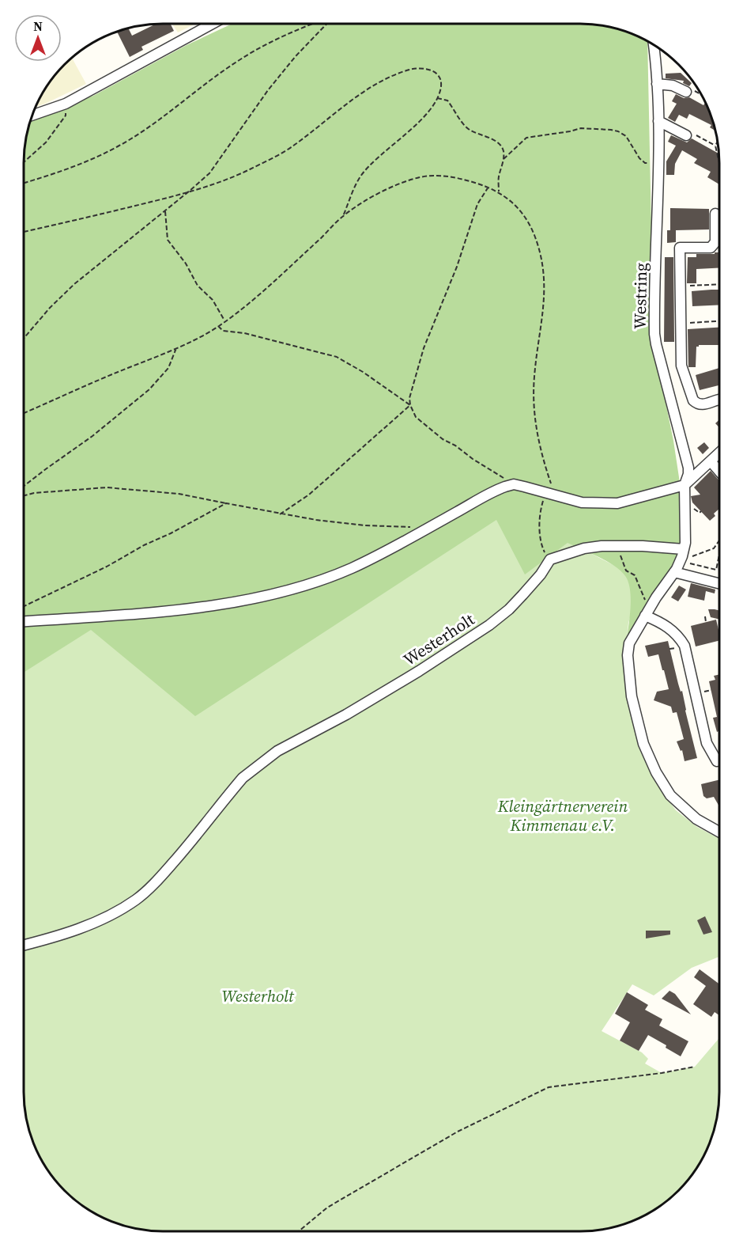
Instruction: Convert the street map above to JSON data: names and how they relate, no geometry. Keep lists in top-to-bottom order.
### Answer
{
  "streets": {
    "street": ["Westring", "Westerholt"]
  },
  "parks": ["Kleingärtnerverein Kimmenau e.V.", "Westerholt"],
  "north": "top"
}
